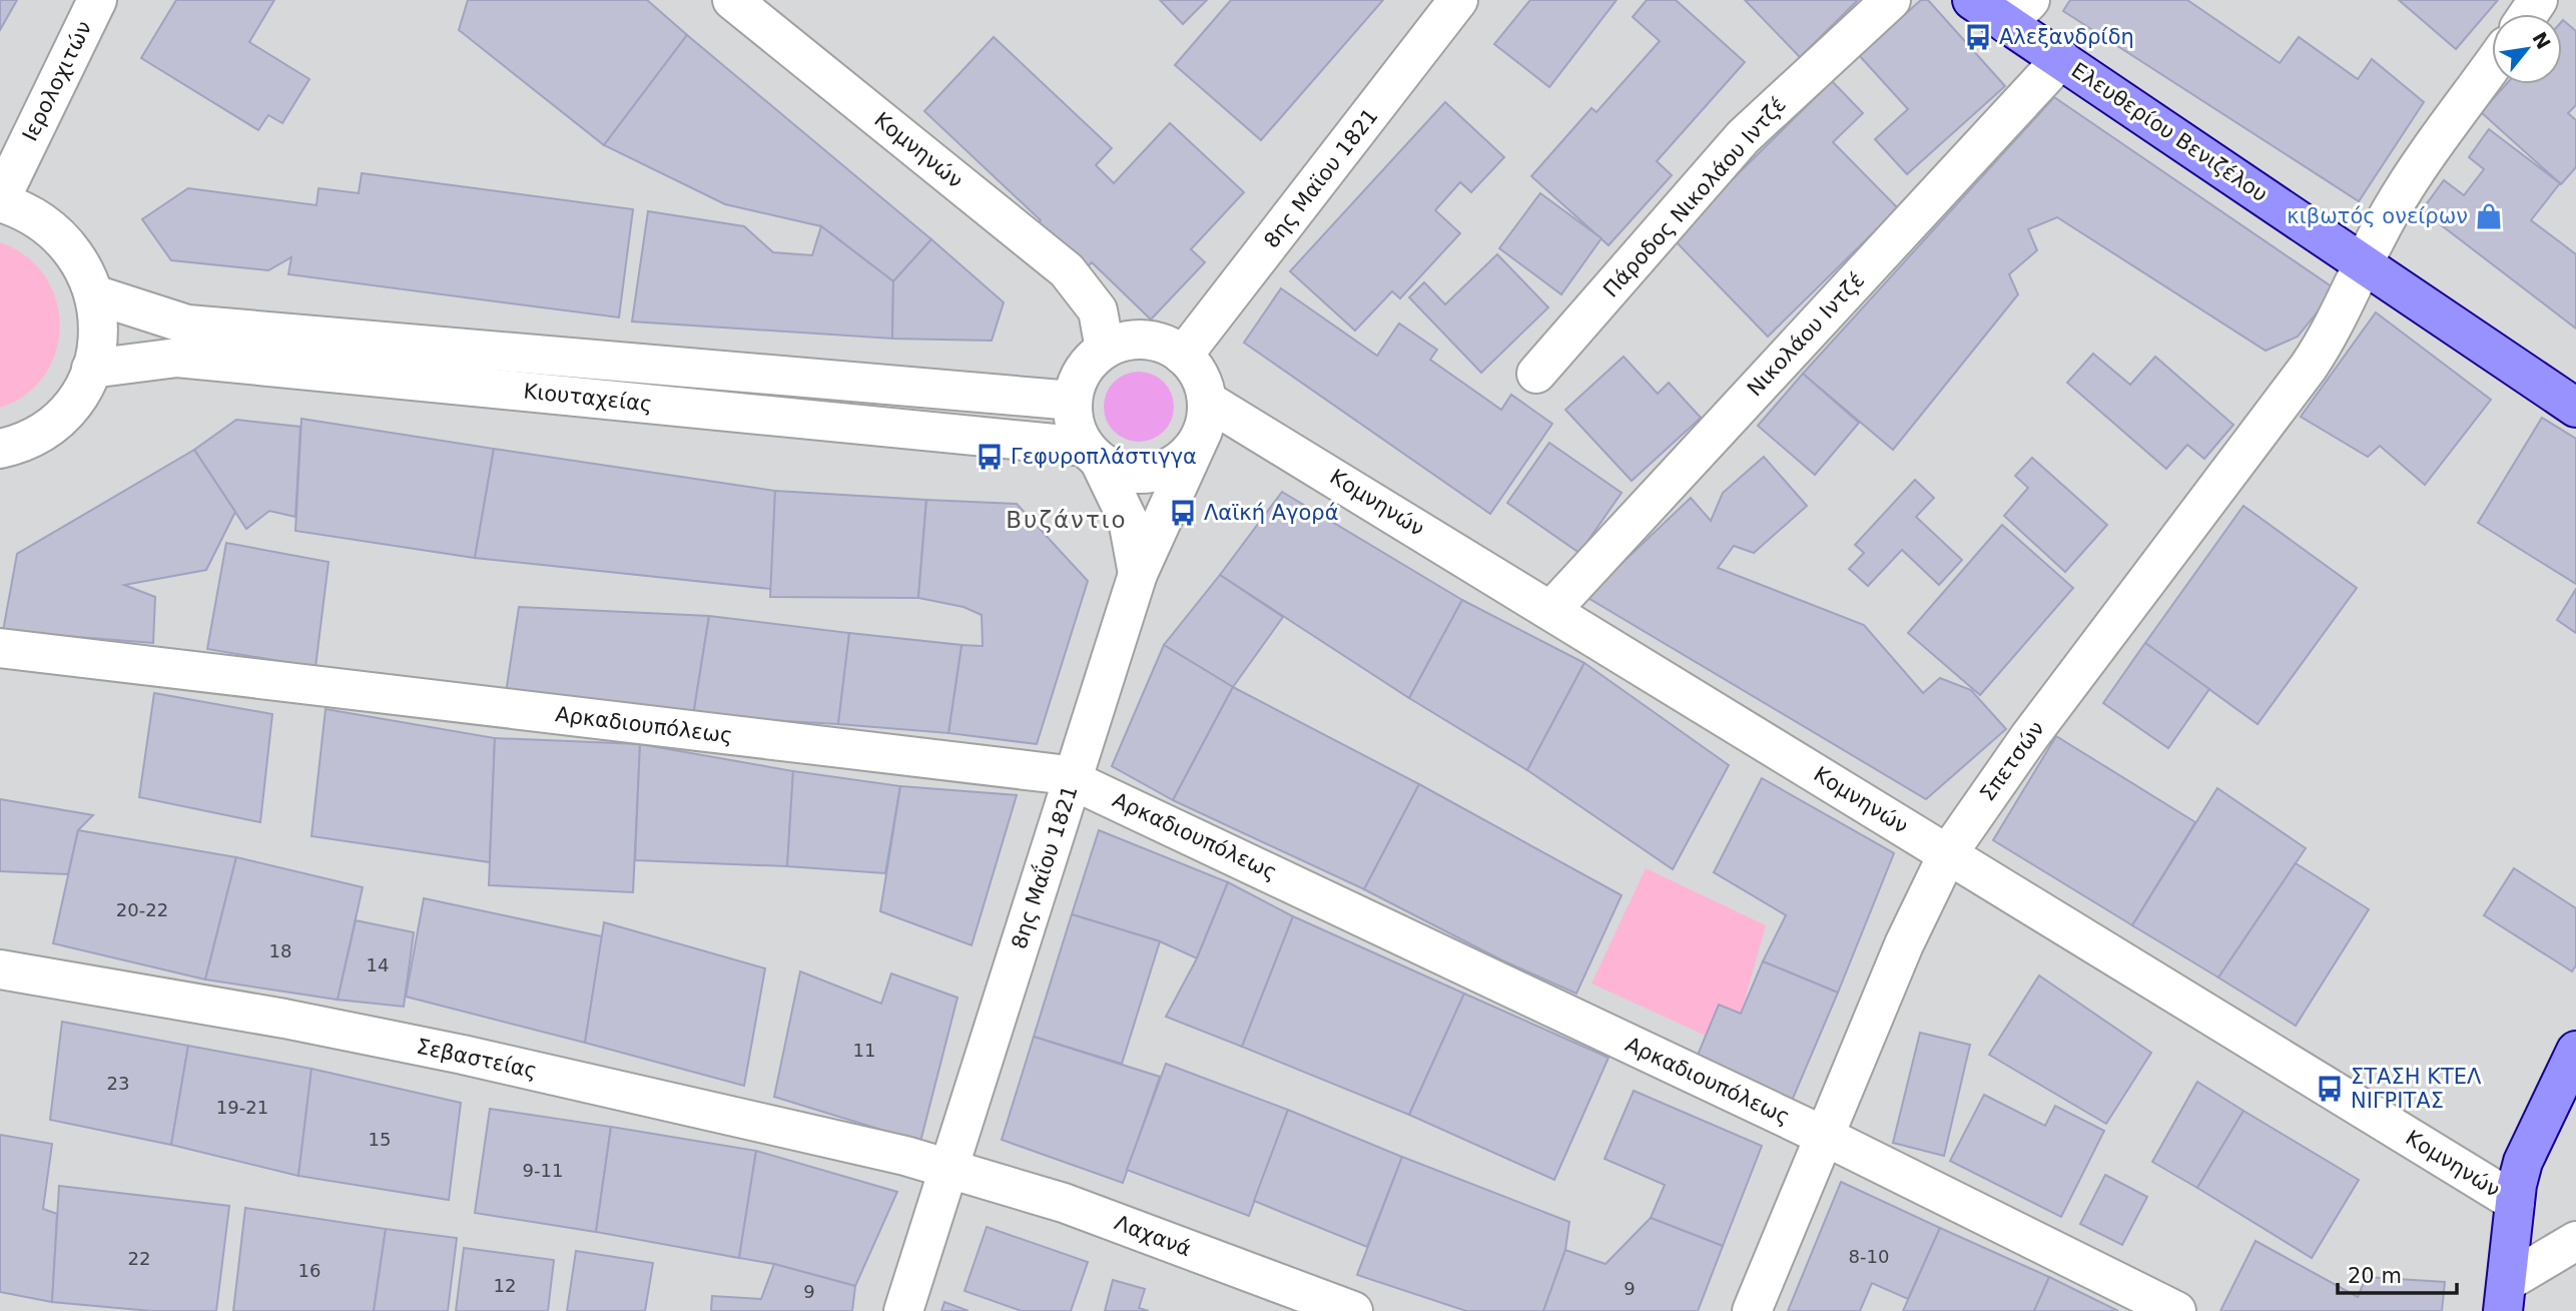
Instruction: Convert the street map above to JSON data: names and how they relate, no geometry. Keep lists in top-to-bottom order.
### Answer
{
  "streets": {
    "main road": ["Ελευθερίου Βενιζέλου"],
    "street": [
      "Ιερολοχιτών",
      "Κομνηνών",
      "8ης Μαϊου 1821",
      "Πάροδος Νικολάου Ιντζέ",
      "Νικολάου Ιντζέ",
      "Κιουταχείας",
      "Αρκαδιουπόλεως",
      "Σπετσών",
      "8ης Μαΐου 1821",
      "Σεβαστείας",
      "Λαχανά"
    ]
  },
  "crossings": [
    ["Ελευθερίου Βενιζέλου", "Νικολάου Ιντζέ"],
    ["Ελευθερίου Βενιζέλου", "Σπετσών"],
    ["Κομνηνών", "8ης Μαϊου 1821"],
    ["Κομνηνών", "Νικολάου Ιντζέ"],
    ["Κομνηνών", "Κιουταχείας"],
    ["Κομνηνών", "Σπετσών"],
    ["Κομνηνών", "8ης Μαΐου 1821"],
    ["8ης Μαϊου 1821", "Κιουταχείας"],
    ["8ης Μαϊου 1821", "8ης Μαΐου 1821"],
    ["Κιουταχείας", "8ης Μαΐου 1821"],
    ["Αρκαδιουπόλεως", "Σπετσών"],
    ["Αρκαδιουπόλεως", "8ης Μαΐου 1821"],
    ["8ης Μαΐου 1821", "Σεβαστείας"],
    ["8ης Μαΐου 1821", "Λαχανά"],
    ["Σεβαστείας", "Λαχανά"]
  ],
  "districts": ["Βυζάντιο"],
  "places": {
    "bus stop": [
      "Αλεξανδρίδη",
      "Γεφυροπλάστιγγα",
      "Λαϊκή Αγορά",
      "ΣΤΑΣΗ ΚΤΕΛ ΝΙΓΡΙΤΑΣ"
    ],
    "shop": ["κιβωτός ονείρων"]
  },
  "house_numbers": [
    "20-22",
    "18",
    "14",
    "11",
    "23",
    "19-21",
    "15",
    "9-11",
    "8-10",
    "22",
    "16",
    "12",
    "9",
    "9"
  ],
  "scale_bar": "20 m",
  "north": "top right"
}
